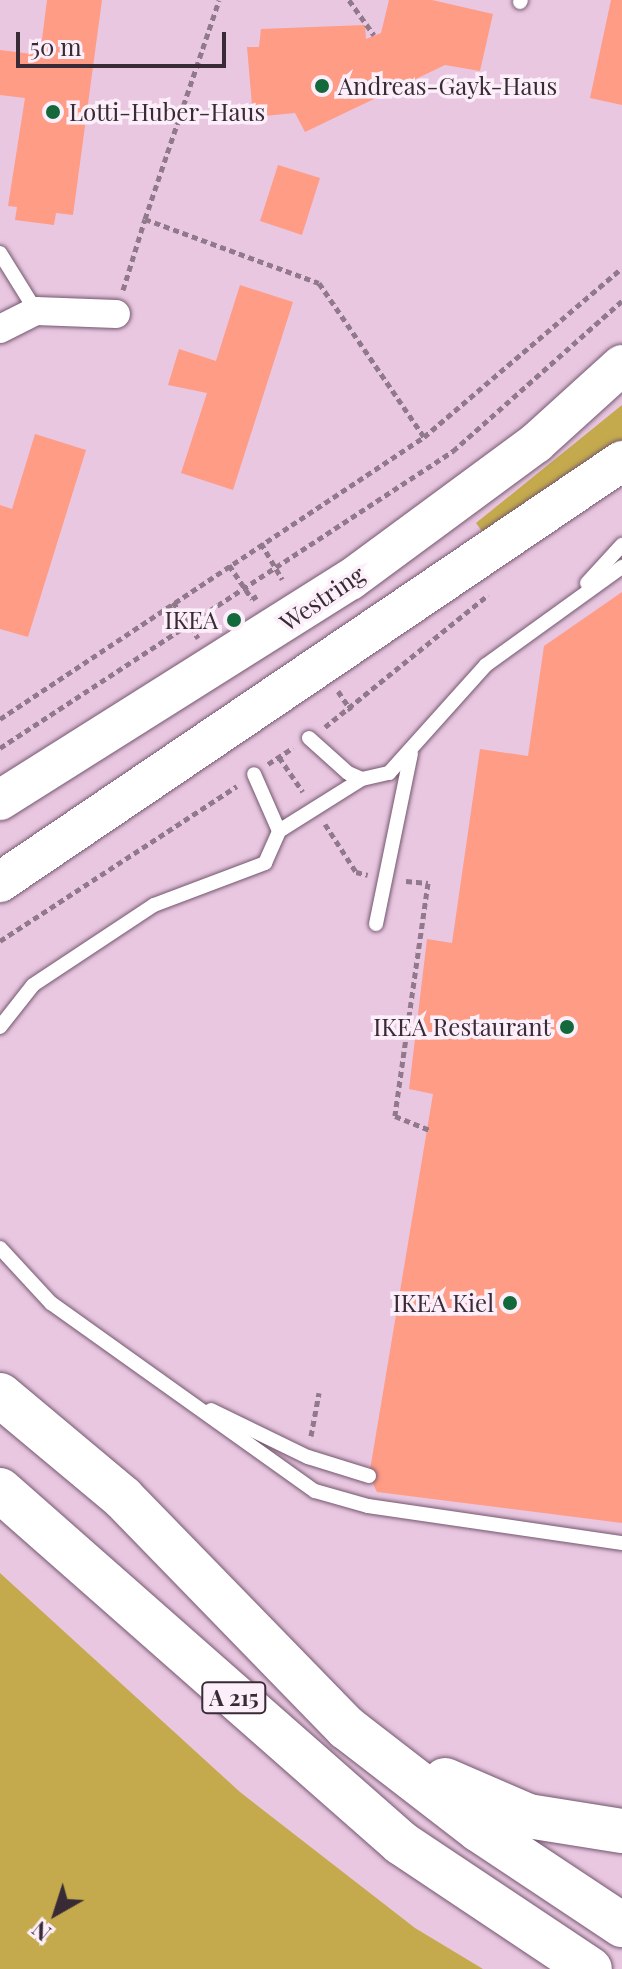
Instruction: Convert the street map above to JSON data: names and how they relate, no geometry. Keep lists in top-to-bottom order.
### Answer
{
  "streets": {
    "highway": ["A 215"],
    "main road": ["Westring"]
  },
  "places": [
    "Andreas-Gayk-Haus",
    "Lotti-Huber-Haus",
    "IKEA",
    "IKEA Restaurant",
    "IKEA Kiel"
  ],
  "scale_bar": "50 m",
  "north": "bottom left"
}
